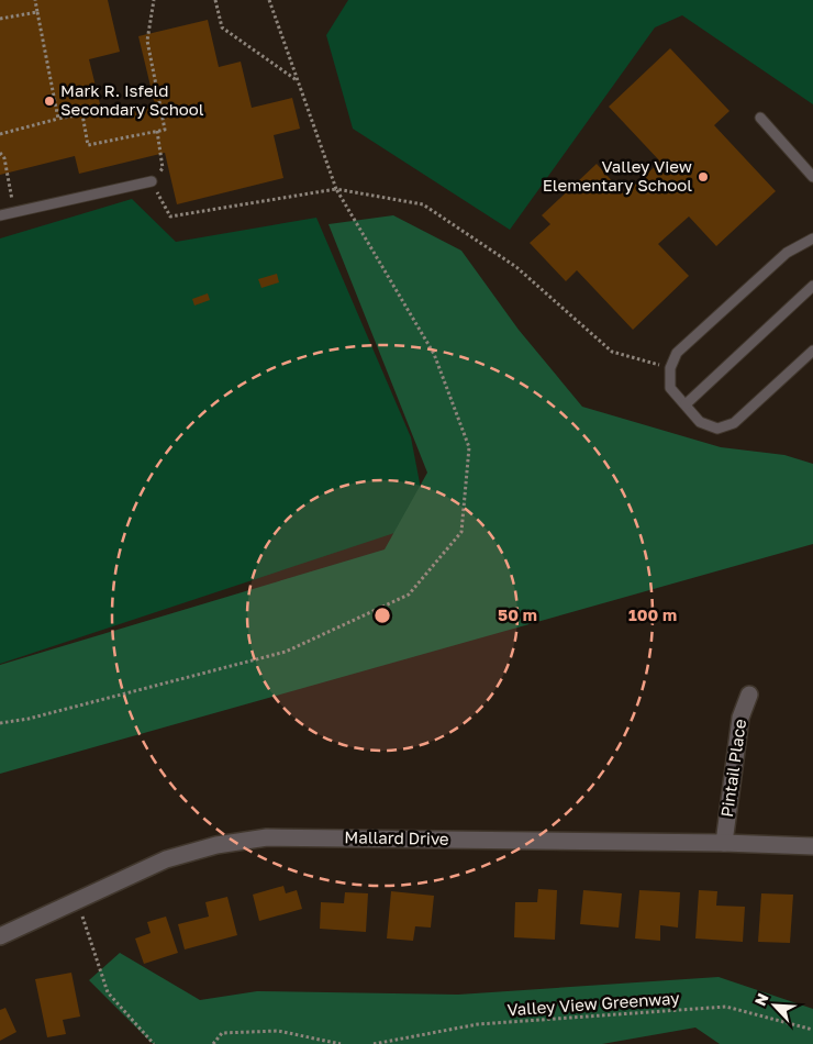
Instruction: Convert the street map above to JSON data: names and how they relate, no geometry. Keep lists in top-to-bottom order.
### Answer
{
  "streets": {
    "street": ["Pintail Place", "Mallard Drive"],
    "path": ["Valley View Greenway"]
  },
  "crossings": [
    ["Pintail Place", "Mallard Drive"]
  ],
  "places": ["Mark R. Isfeld Secondary School", "Valley View Elementary School"],
  "north": "top left",
  "rings": ["50 m", "100 m"]
}
